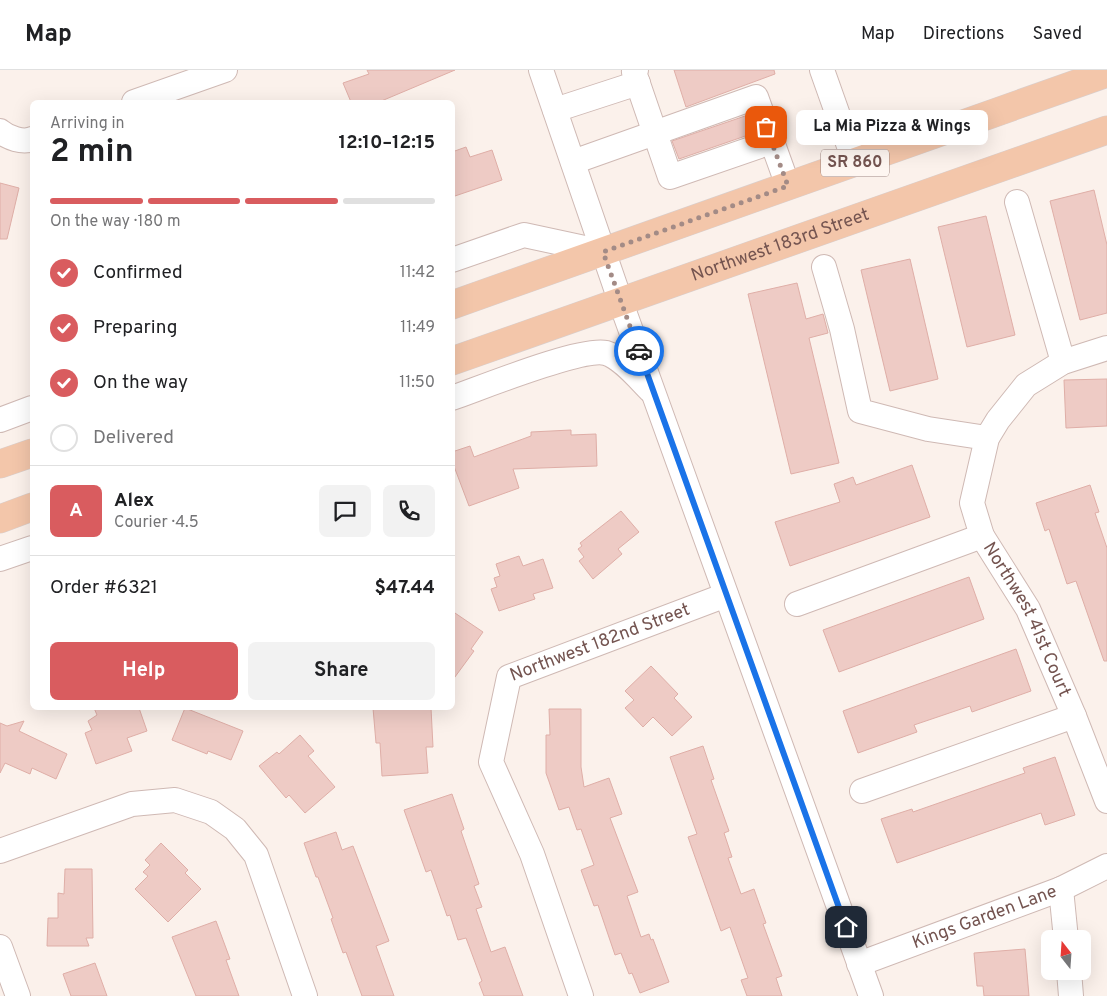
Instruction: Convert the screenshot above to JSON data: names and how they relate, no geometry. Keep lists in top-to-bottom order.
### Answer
{
  "streets": {
    "main road": ["SR 860", "Northwest 183rd Street"],
    "street": ["Northwest 41st Court", "Northwest 182nd Street", "Kings Garden Lane"]
  },
  "places": ["La Mia Pizza & Wings"],
  "north": "top",
  "page": {
    "header": "Map",
    "nav": ["Map", "Directions", "Saved"],
    "heading": ["2 min", "Arriving in", "12:10–12:15"],
    "panel": [
      "Alex",
      "Courier · 4.5",
      "Order #6321",
      "$47.44"
    ],
    "bubble": "La Mia Pizza & Wings",
    "bar": "On the way · 180 m",
    "list": [
      ["Confirmed", "11:42"],
      ["Preparing", "11:49"],
      ["On the way", "11:50"],
      "Delivered"
    ],
    "round": "A",
    "buttons": ["Help", "Share"]
  }
}
